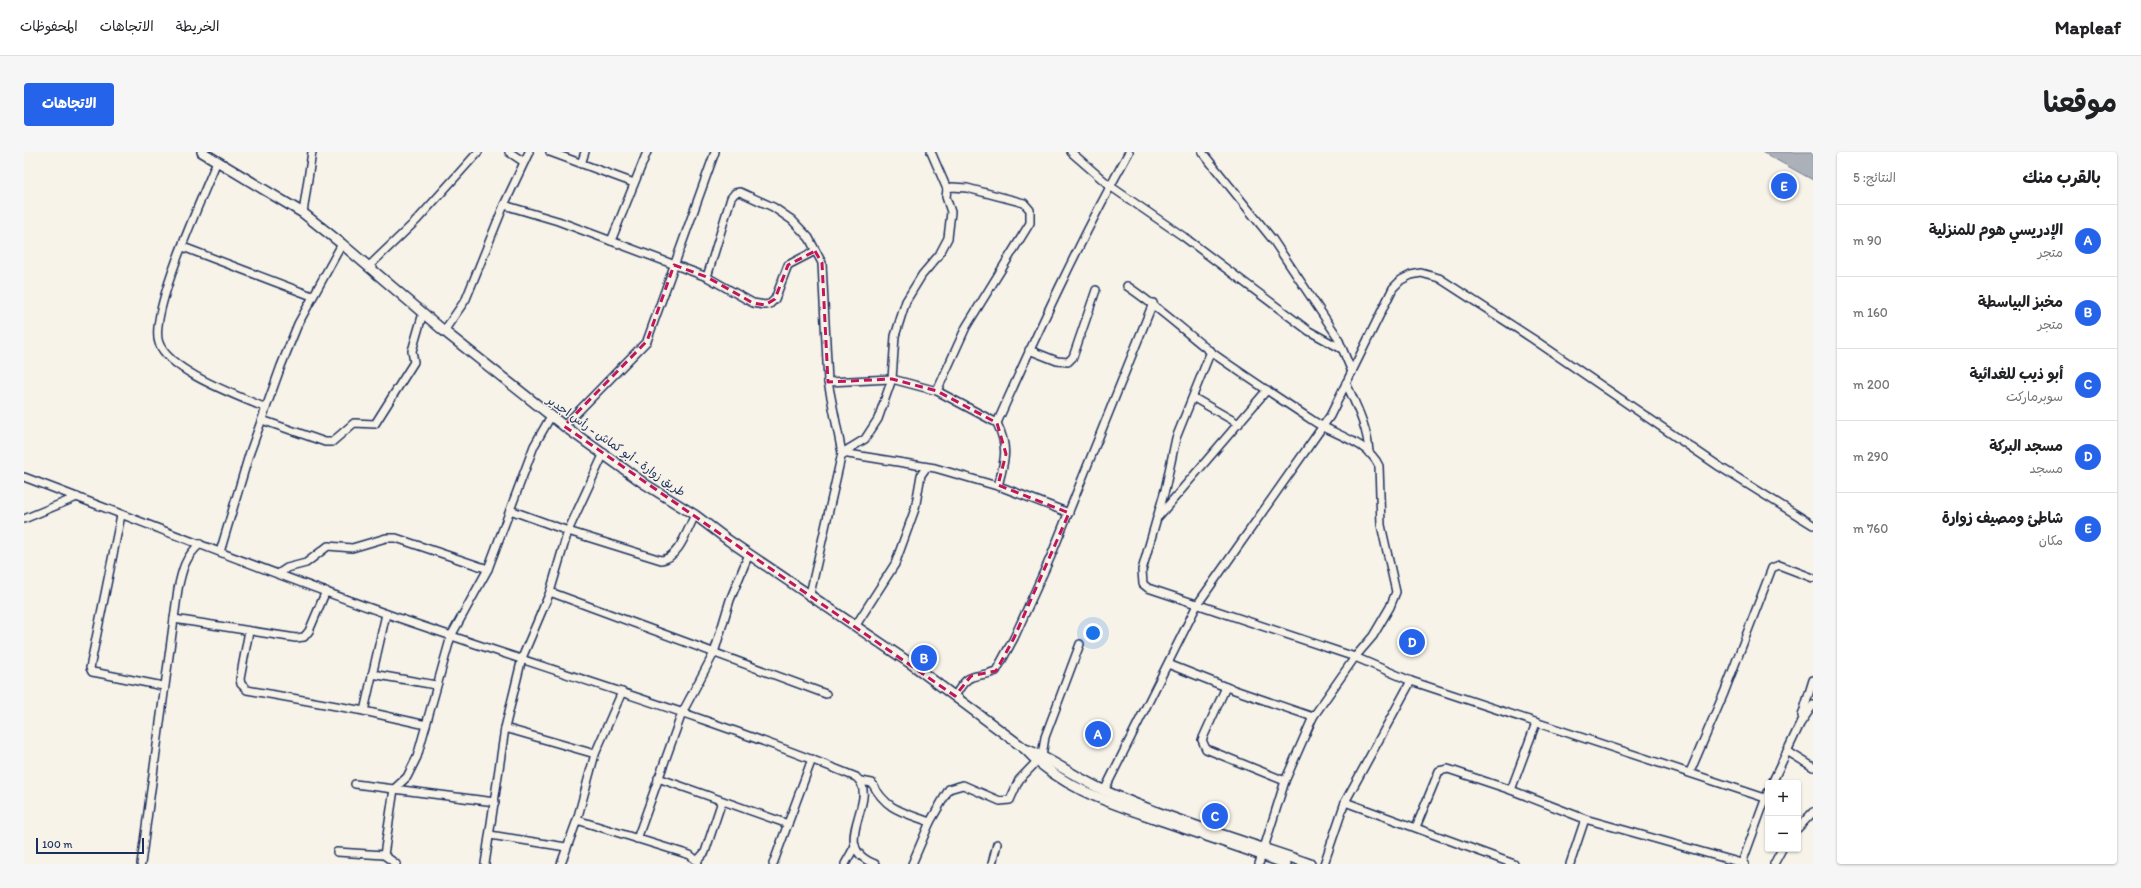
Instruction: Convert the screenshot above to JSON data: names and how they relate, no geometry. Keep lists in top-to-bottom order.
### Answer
{
  "streets": {
    "main road": ["طريق زوارة - أبو كماش - رأس اجدير"]
  },
  "scale_bar": "100 m",
  "page": {
    "header": "Mapleaf",
    "nav": ["الخريطة", "الاتجاهات", "المحفوظات"],
    "title": "موقعنا",
    "buttons": "الاتجاهات",
    "heading": ["بالقرب منك", "النتائج: 5"],
    "pins": [
      "E",
      "D",
      "B",
      "A",
      "C"
    ],
    "list": [
      {
        "mark": "A",
        "name": "الإدريسي هوم للمنزلية",
        "note": "متجر",
        "value": "90 m"
      },
      {
        "mark": "B",
        "name": "مخبز البياسطة",
        "note": "متجر",
        "value": "160 m"
      },
      {
        "mark": "C",
        "name": "أبو ذيب للغدائية",
        "note": "سوبرماركت",
        "value": "200 m"
      },
      {
        "mark": "D",
        "name": "مسجد البركة",
        "note": "مسجد",
        "value": "290 m"
      },
      {
        "mark": "E",
        "name": "شاطئ ومصيف زوارة",
        "note": "مكان",
        "value": "760 m"
      }
    ],
    "map_buttons": ["+", "−"],
    "scale": "100 m"
  }
}
